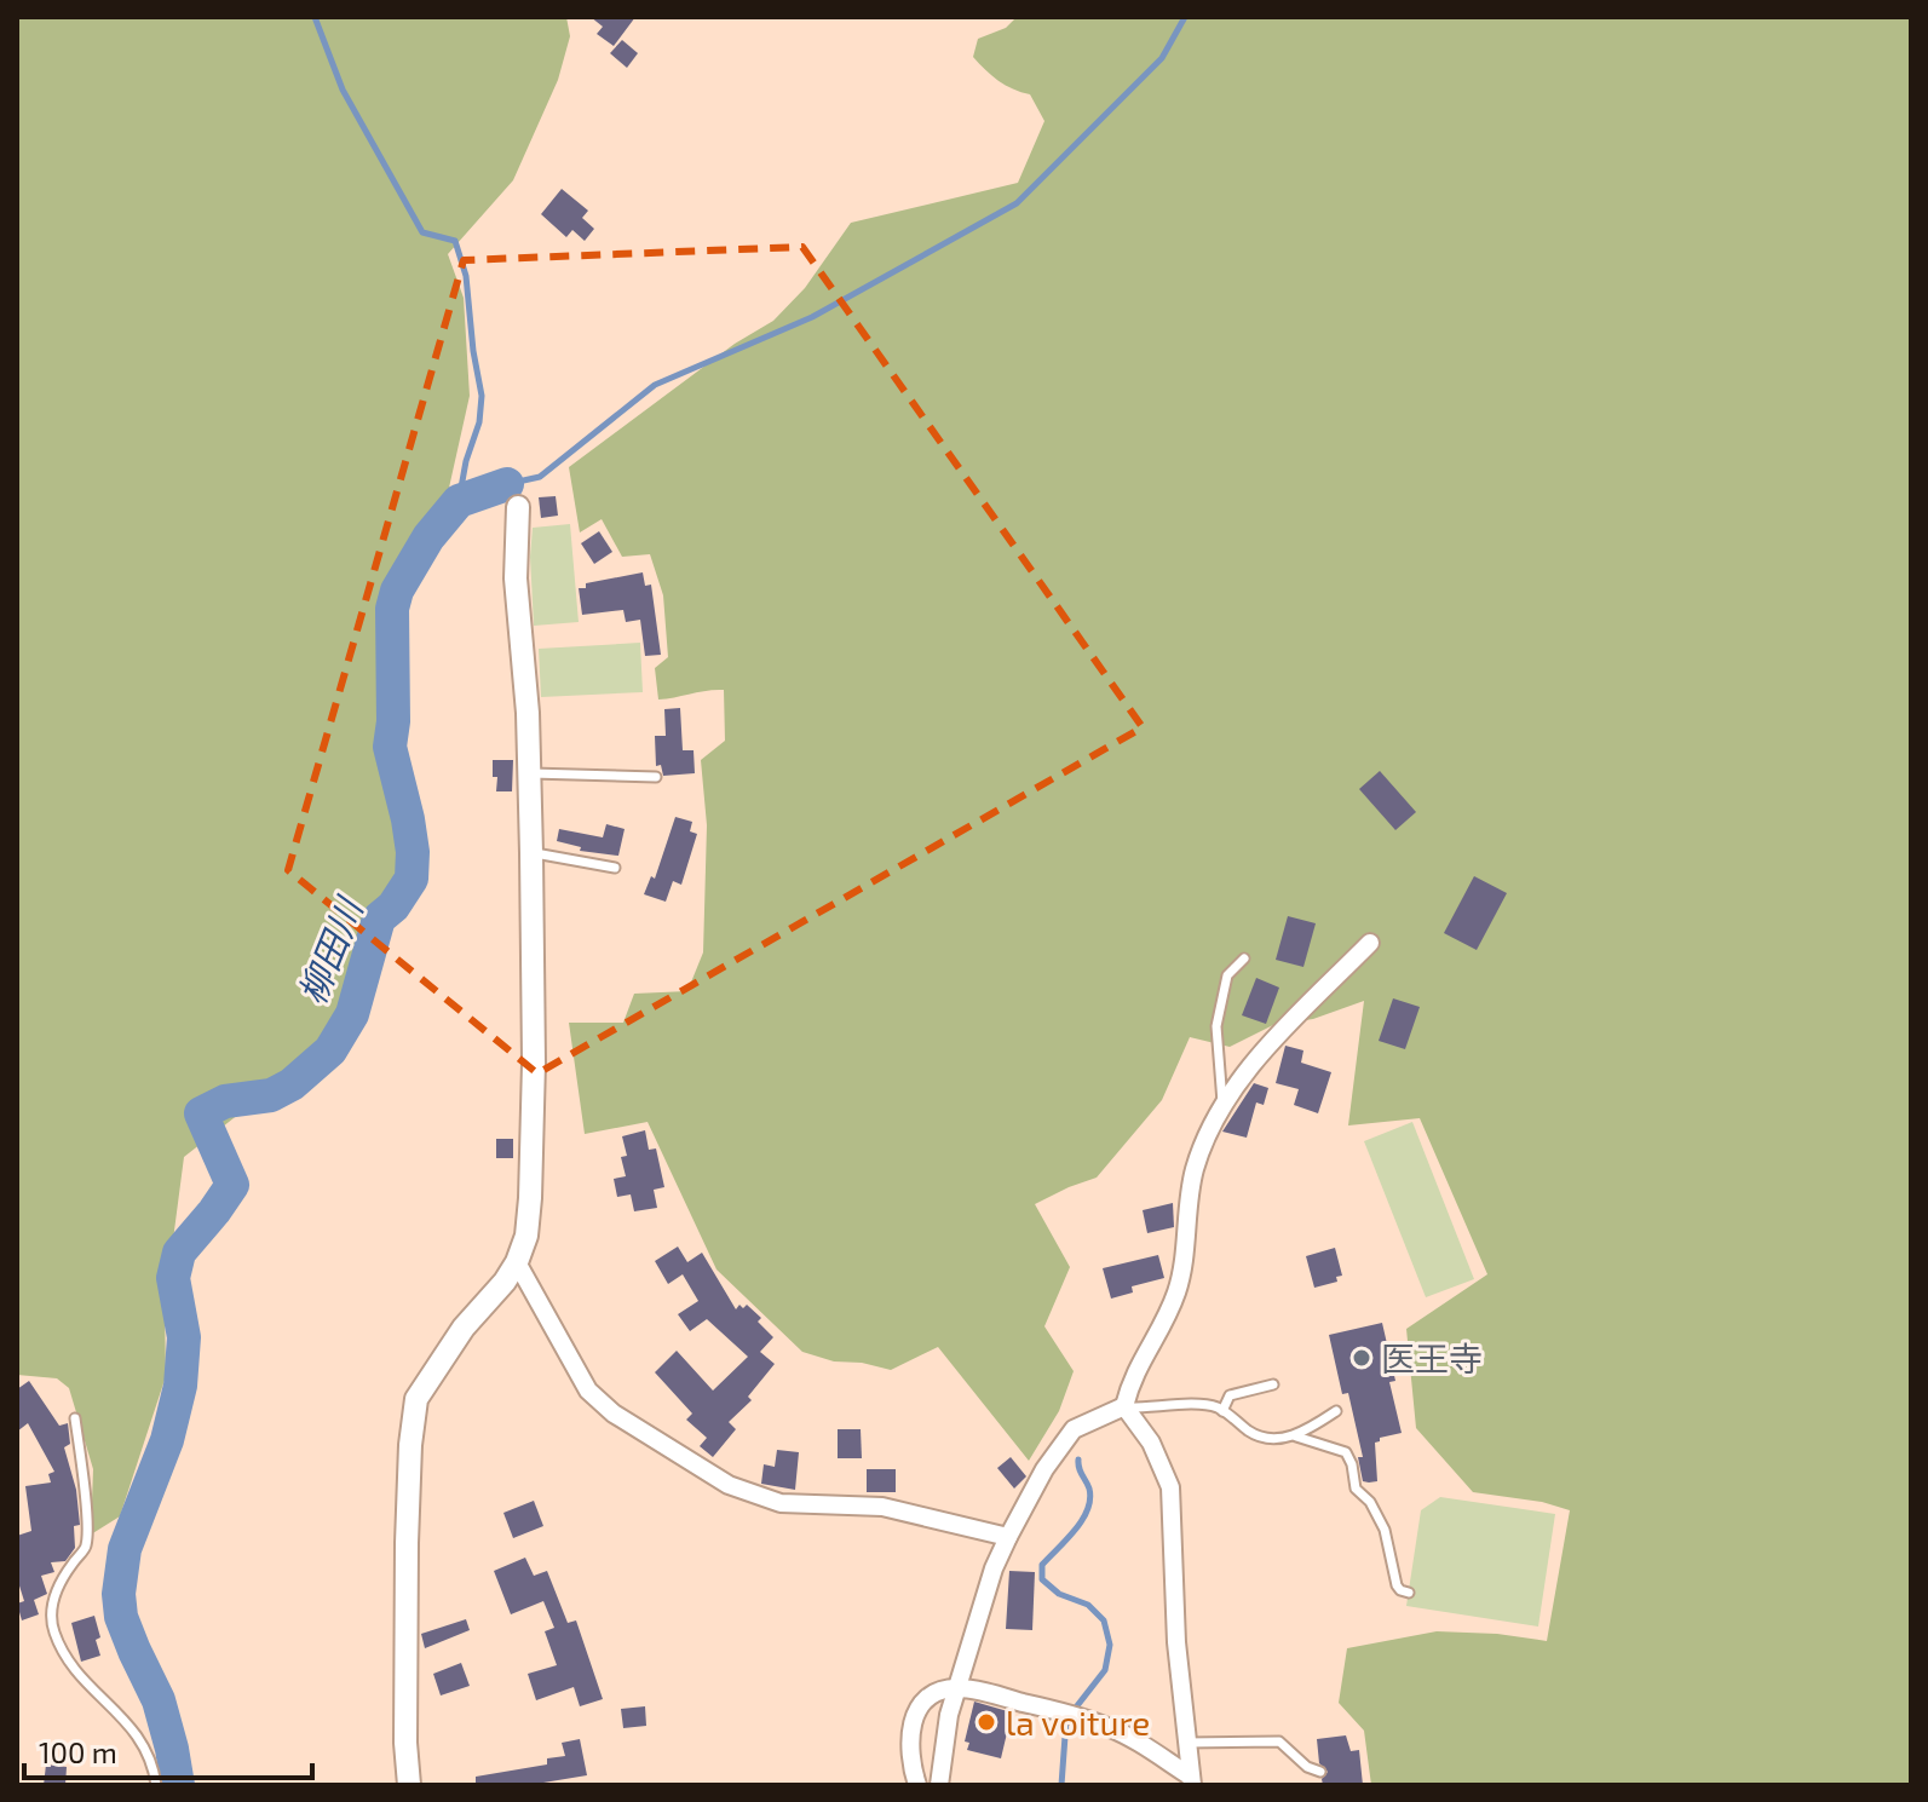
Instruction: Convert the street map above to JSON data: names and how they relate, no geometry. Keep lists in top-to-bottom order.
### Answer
{
  "water": ["柳田川"],
  "places": ["医王寺", "la voiture"],
  "scale_bar": "100 m"
}
